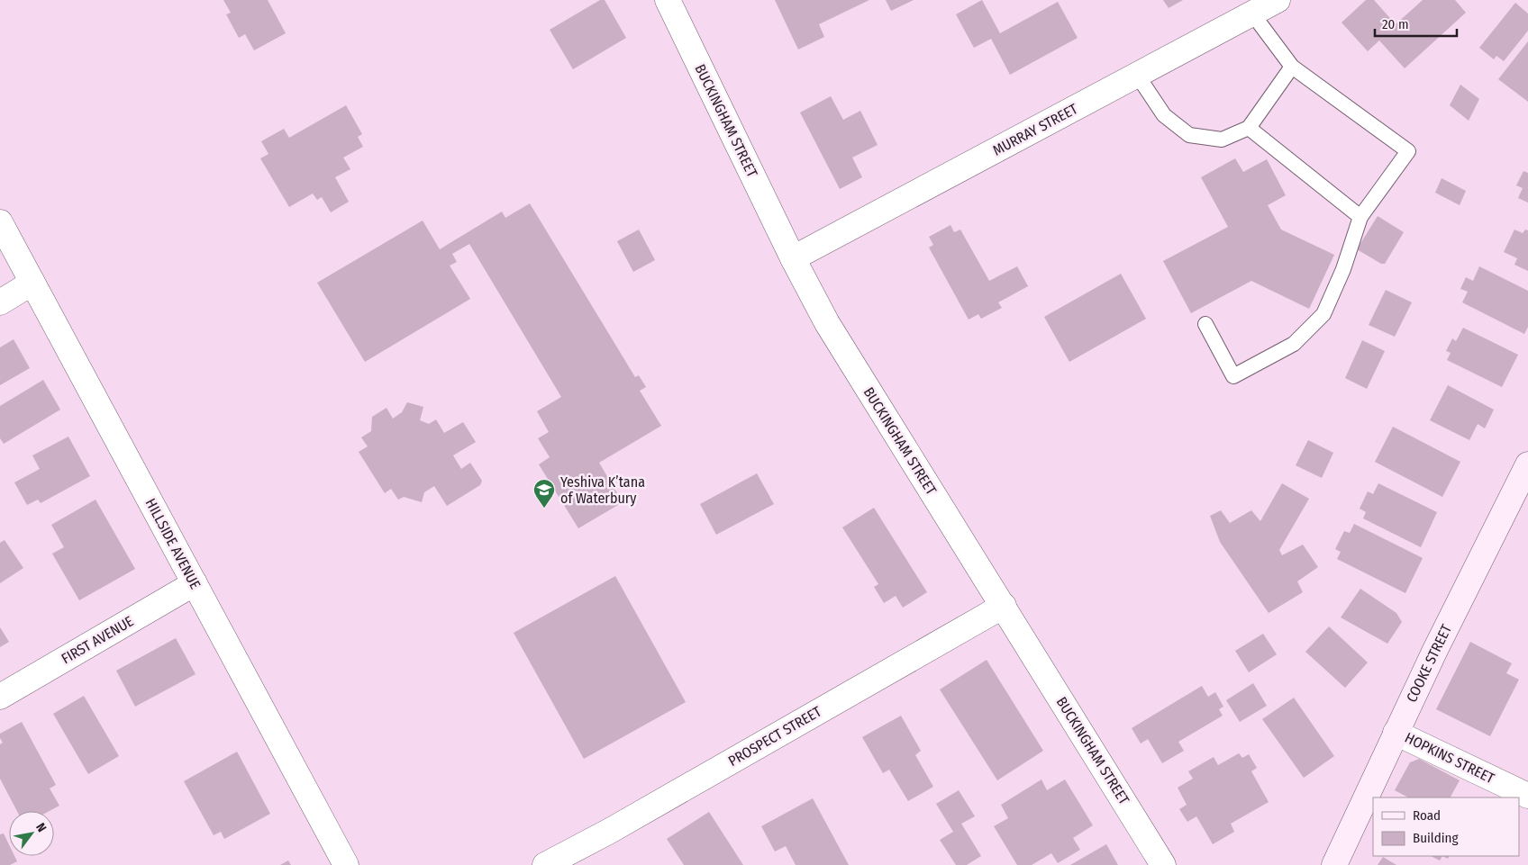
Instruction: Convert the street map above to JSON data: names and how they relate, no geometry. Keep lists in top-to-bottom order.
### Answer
{
  "streets": {
    "main road": ["COOKE STREET"],
    "street": [
      "BUCKINGHAM STREET",
      "MURRAY STREET",
      "HILLSIDE AVENUE",
      "FIRST AVENUE",
      "PROSPECT STREET",
      "HOPKINS STREET"
    ]
  },
  "crossings": [
    ["BUCKINGHAM STREET", "MURRAY STREET"],
    ["BUCKINGHAM STREET", "PROSPECT STREET"],
    ["HILLSIDE AVENUE", "FIRST AVENUE"],
    ["COOKE STREET", "HOPKINS STREET"]
  ],
  "places": {
    "school or university": ["Yeshiva K’tana of Waterbury"]
  },
  "legend": ["Road", "Building"],
  "scale_bar": "20 m",
  "north": "top right"
}
